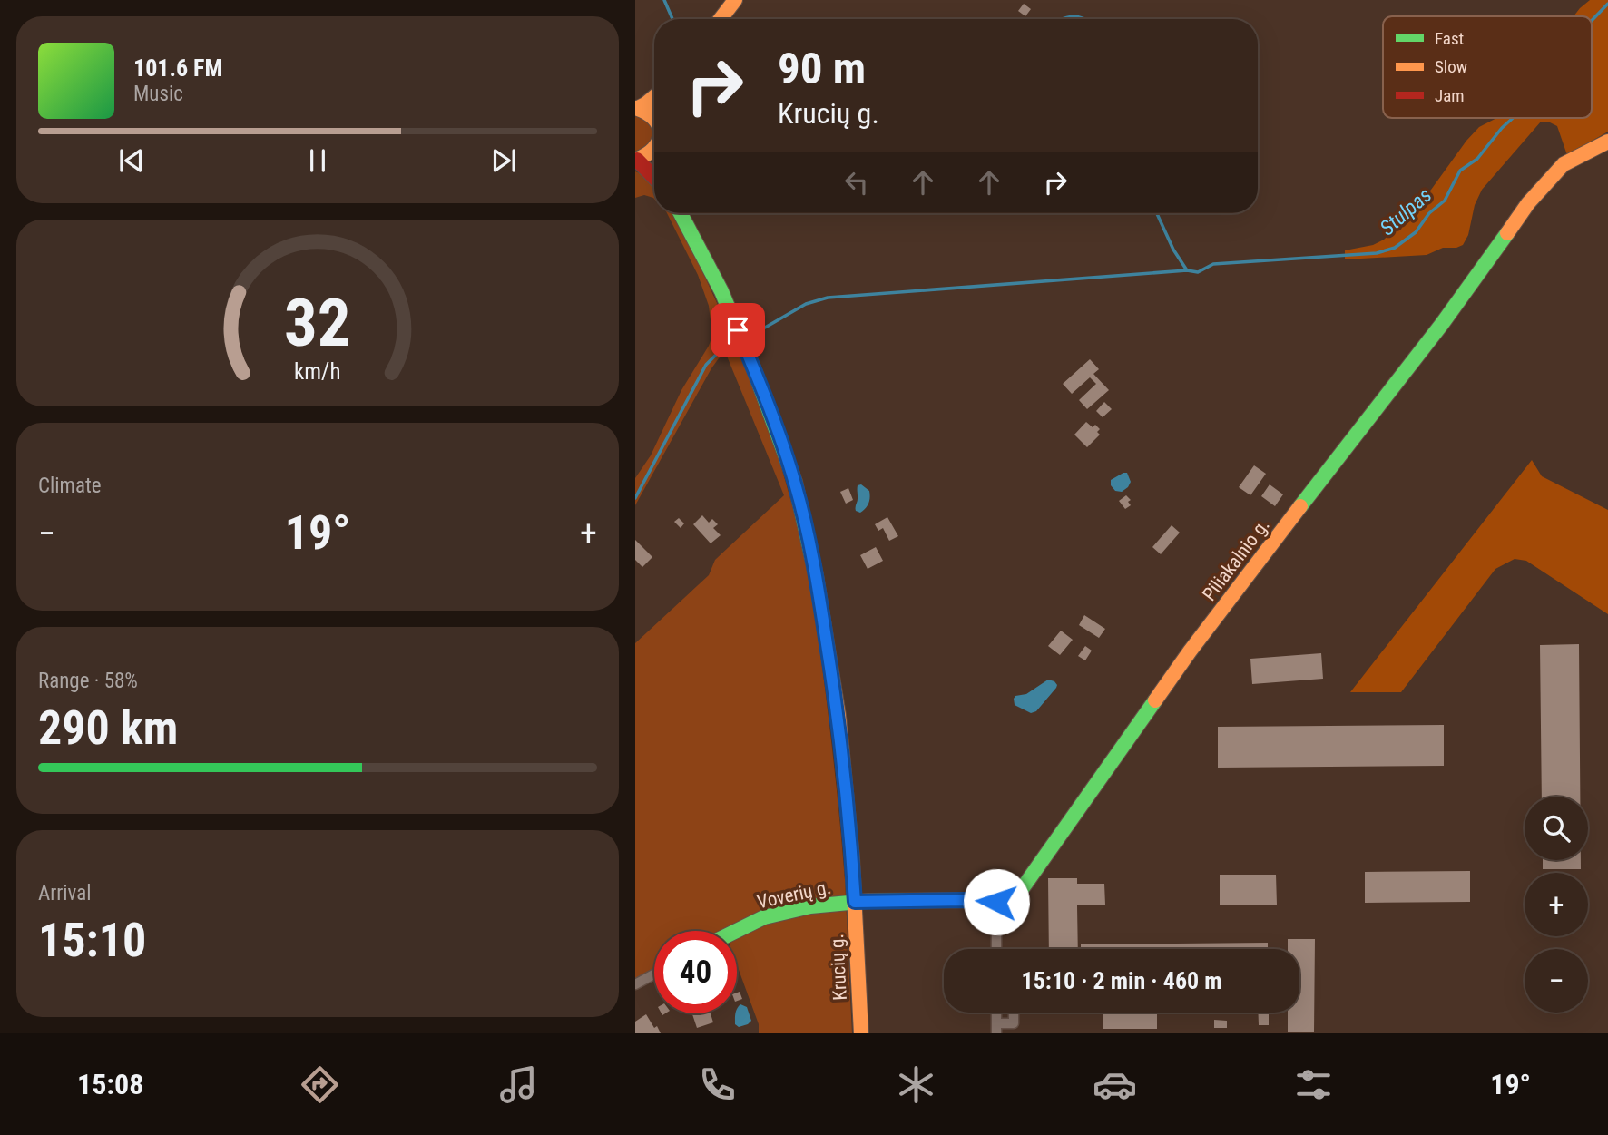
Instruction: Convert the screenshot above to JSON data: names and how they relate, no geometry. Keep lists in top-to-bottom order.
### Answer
{
  "streets": {
    "street": ["Piliakalnio g.", "Voverių g.", "Krucių g."]
  },
  "crossings": [
    ["Voverių g.", "Krucių g."]
  ],
  "water": ["Stulpas"],
  "legend": ["Fast", "Slow", "Jam"],
  "page": {
    "turn": ["90 m", "Krucių g."],
    "song": ["101.6 FM", "Music"],
    "tile": [
      "Climate",
      ["Range · 58%", "290 km"],
      ["Arrival", "15:10"]
    ],
    "heat": ["−", "19°", "+"],
    "map_buttons": ["+", "−"],
    "limit": "40",
    "trip": "15:10 · 2 min · 460 m",
    "tabs": ["15:08", "19°"],
    "gauge": ["32", "km/h"]
  }
}
